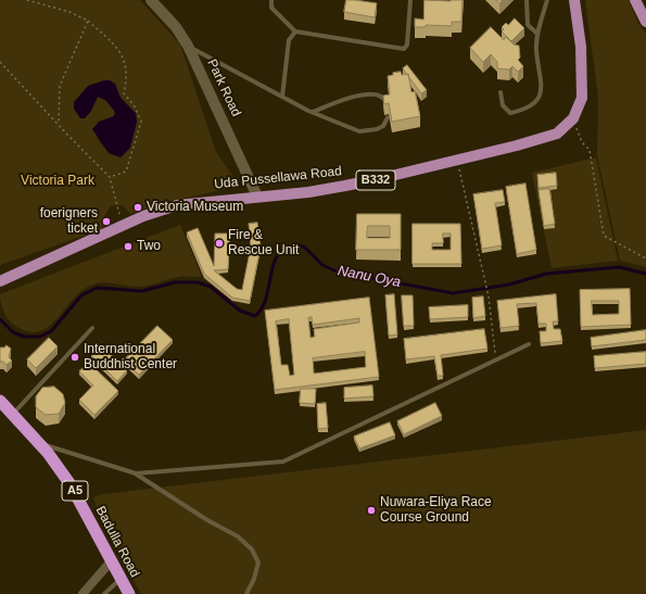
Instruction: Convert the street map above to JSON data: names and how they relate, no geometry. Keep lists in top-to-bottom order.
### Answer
{
  "streets": {
    "highway": ["A5", "Badulla Road"],
    "main road": ["Uda Pussellawa Road", "B332"],
    "street": ["Park Road"]
  },
  "crossings": [
    ["Park Road", "Uda Pussellawa Road"]
  ],
  "water": ["Nanu Oya"],
  "parks": ["Victoria Park"],
  "places": [
    "Victoria Museum",
    "foerigners ticket",
    "Fire & Rescue Unit",
    "Two",
    "International Buddhist Center",
    "Nuwara-Eliya Race Course Ground"
  ]
}
